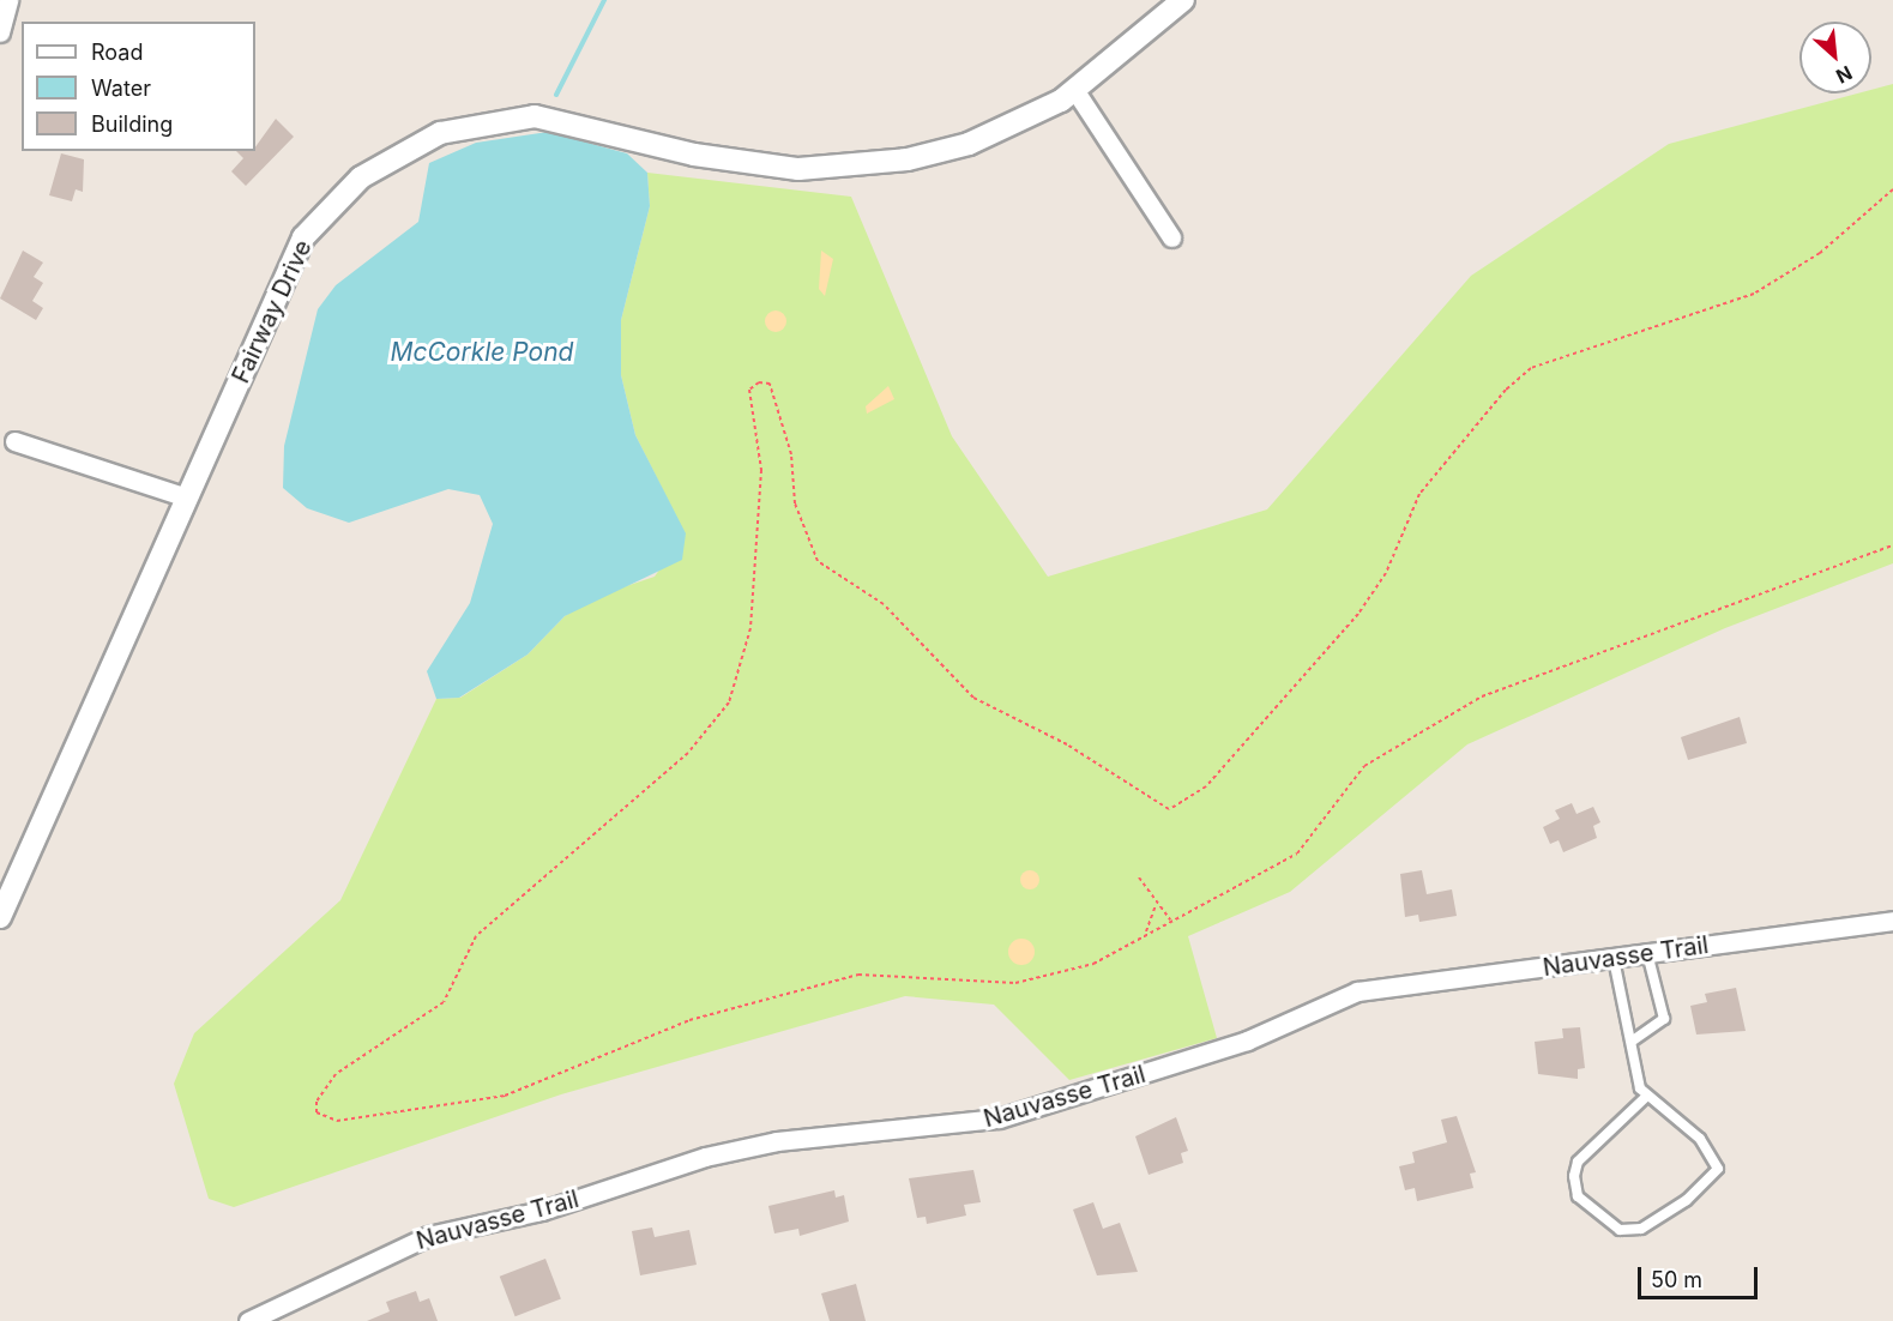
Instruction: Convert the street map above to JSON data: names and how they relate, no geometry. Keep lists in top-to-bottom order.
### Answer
{
  "streets": {
    "street": ["Fairway Drive", "Nauvasse Trail"]
  },
  "water": ["McCorkle Pond"],
  "legend": ["Road", "Water", "Building"],
  "scale_bar": "50 m",
  "north": "bottom right"
}
